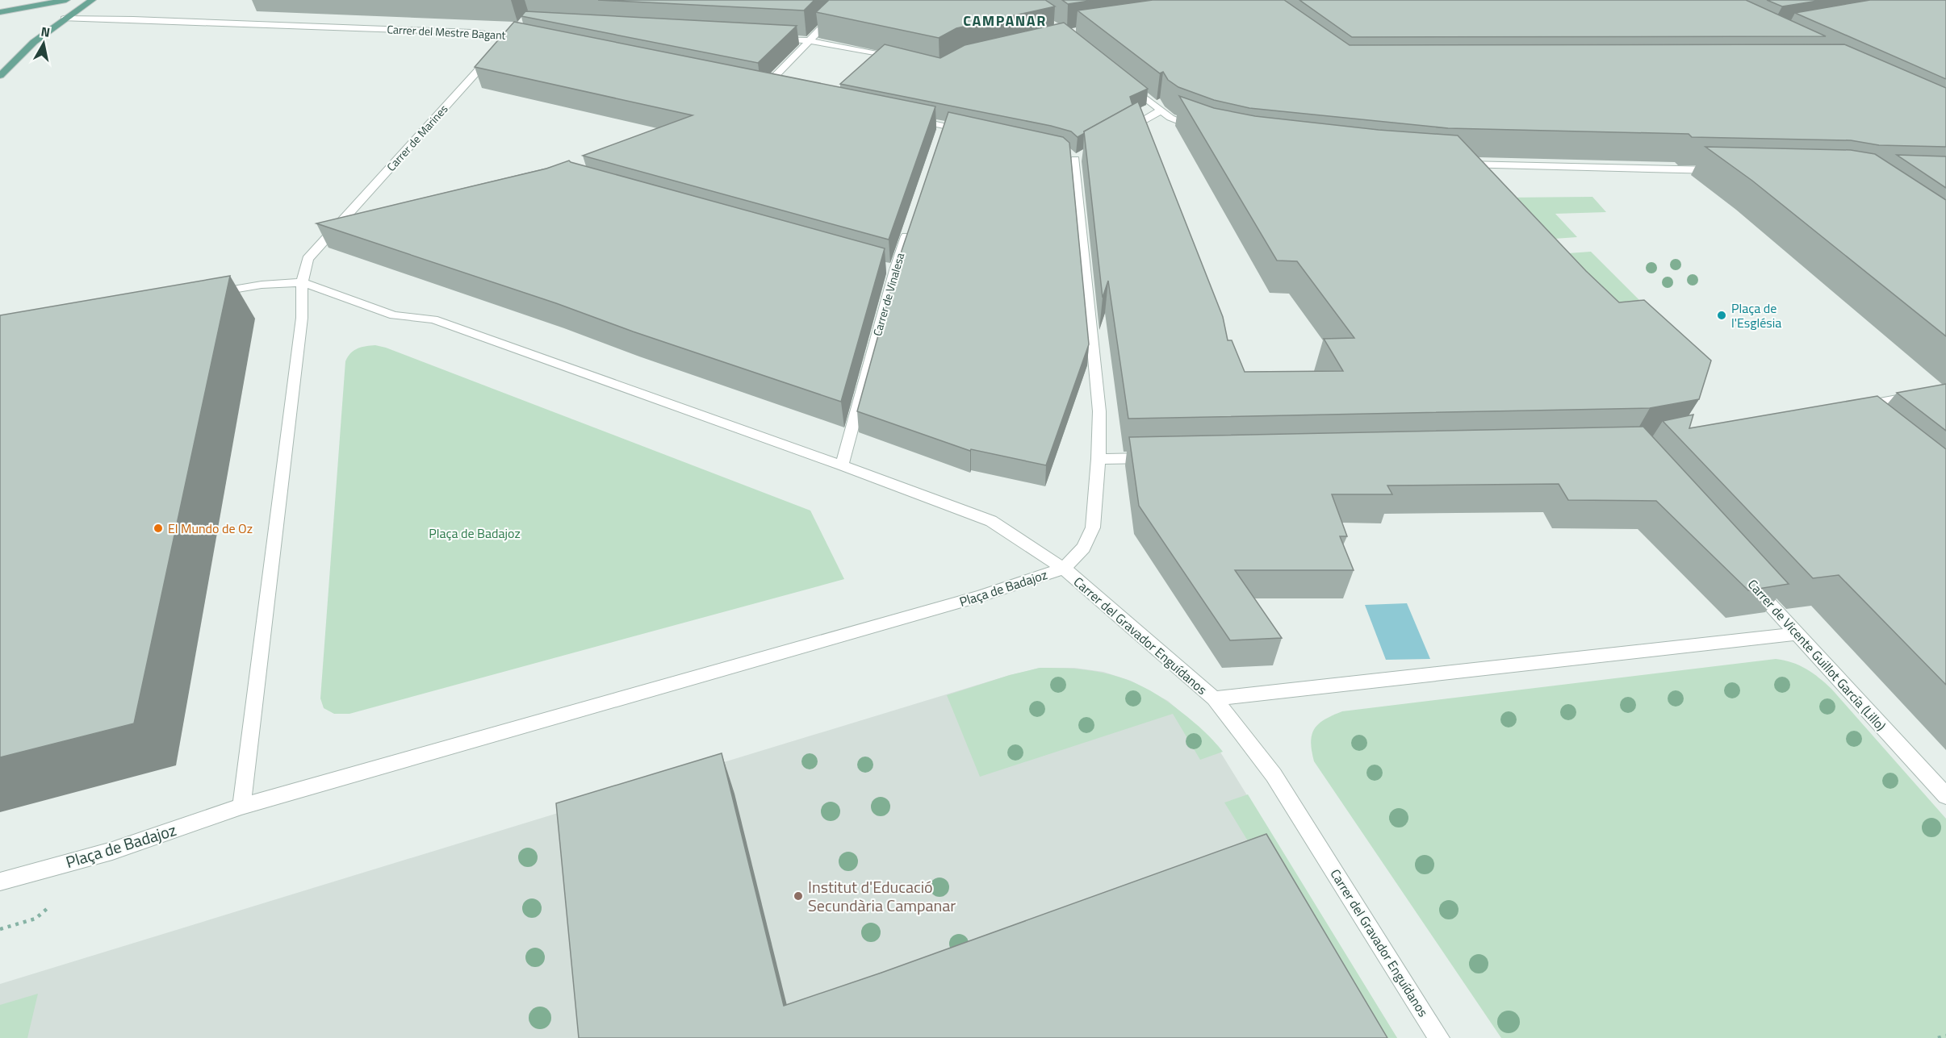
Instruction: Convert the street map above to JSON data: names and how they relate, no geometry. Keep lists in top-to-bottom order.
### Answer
{
  "streets": {
    "street": [
      "Carrer del Mestre Bagant",
      "Carrer de Marines",
      "Carrer de Vinalesa",
      "Plaça de Badajoz",
      "Carrer del Gravador Enguídanos",
      "Carrer de Vicente Guillot García (Lillo)"
    ]
  },
  "crossings": [
    ["Carrer del Mestre Bagant", "Carrer de Marines"],
    ["Carrer de Marines", "Plaça de Badajoz"],
    ["Carrer de Vinalesa", "Plaça de Badajoz"],
    ["Plaça de Badajoz", "Carrer del Gravador Enguídanos"]
  ],
  "districts": ["CAMPANAR"],
  "parks": ["Plaça de Badajoz"],
  "places": ["Plaça de l'Església", "El Mundo de Oz", "Institut d'Educació Secundària Campanar"],
  "north": "top"
}
